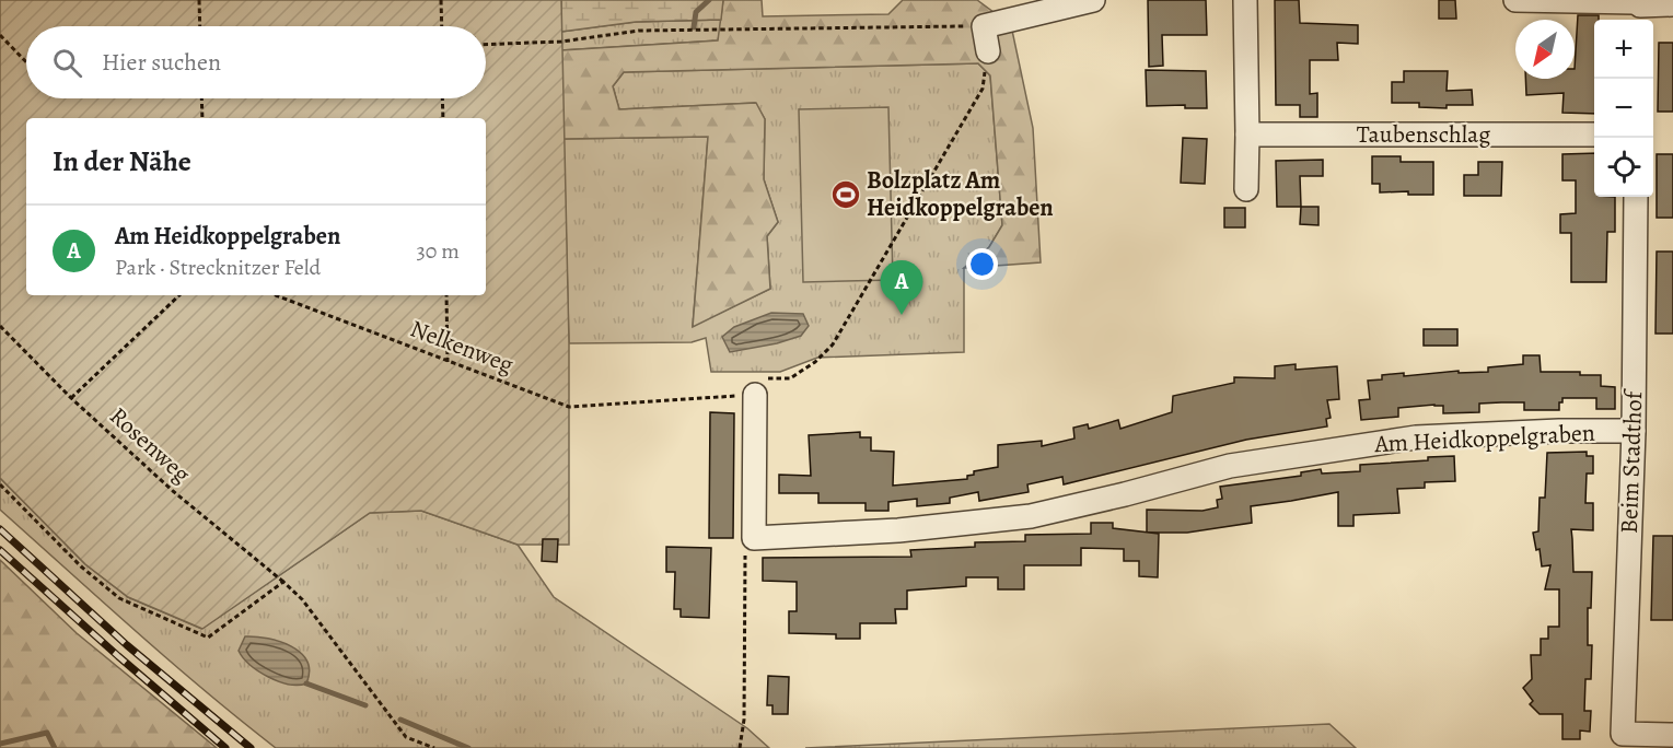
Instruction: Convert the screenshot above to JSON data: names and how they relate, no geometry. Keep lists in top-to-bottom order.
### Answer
{
  "streets": {
    "street": ["Taubenschlag", "Am Heidkoppelgraben", "Beim Stadthof"],
    "path": ["Nelkenweg", "Rosenweg"]
  },
  "crossings": [
    ["Am Heidkoppelgraben", "Beim Stadthof"]
  ],
  "places": {
    "sports": ["Bolzplatz Am Heidkoppelgraben"]
  },
  "north": "bottom left",
  "page": {
    "map_buttons": ["+", "−"],
    "search": "Hier suchen",
    "heading": "In der Nähe",
    "list": [
      {
        "mark": "A",
        "name": "Am Heidkoppelgraben",
        "note": "Park · Strecknitzer Feld",
        "value": "30 m"
      }
    ],
    "pins": "A"
  }
}
